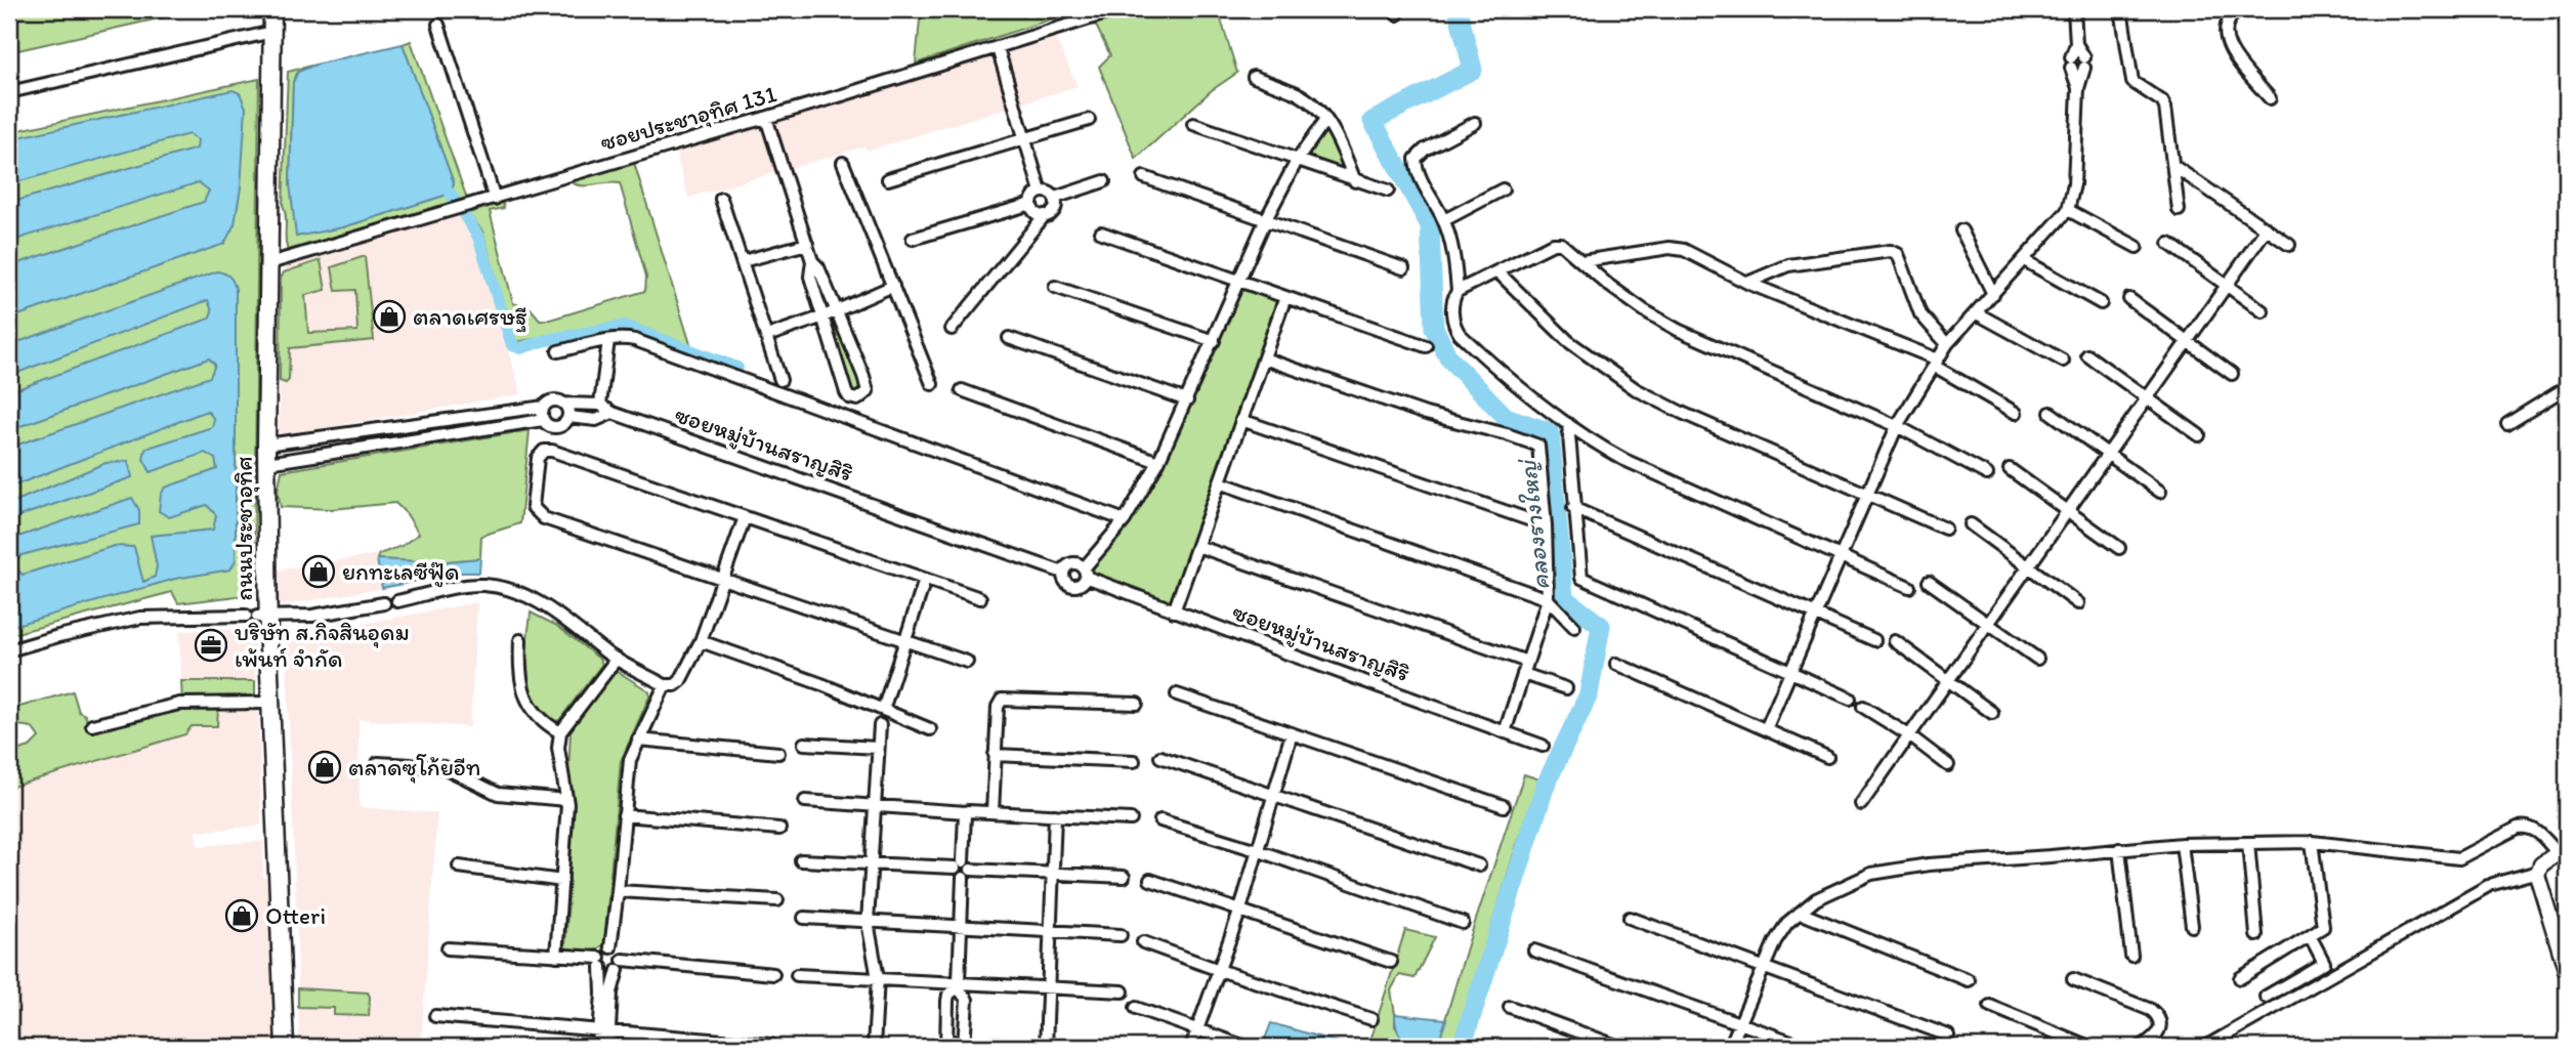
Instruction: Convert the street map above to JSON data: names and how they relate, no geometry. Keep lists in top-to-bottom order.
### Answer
{
  "streets": {
    "main road": ["ถนนประชาอุทิศ"],
    "street": ["ซอยประชาอุทิศ 131", "ซอยหมู่บ้านสราญสิริ"]
  },
  "crossings": [
    ["ซอยประชาอุทิศ 131", "ถนนประชาอุทิศ"],
    ["ซอยหมู่บ้านสราญสิริ", "ถนนประชาอุทิศ"]
  ],
  "water": ["คลองรางใหญ่"],
  "places": {
    "shop": [
      "ตลาดเศรษฐี",
      "ยกทะเลซีฟู๊ด",
      "ตลาดซุโก้ยอีท",
      "Otteri"
    ],
    "office": ["บริษัท ส.กิจสินอุดม เพ้นท์ จำกัด"]
  }
}
